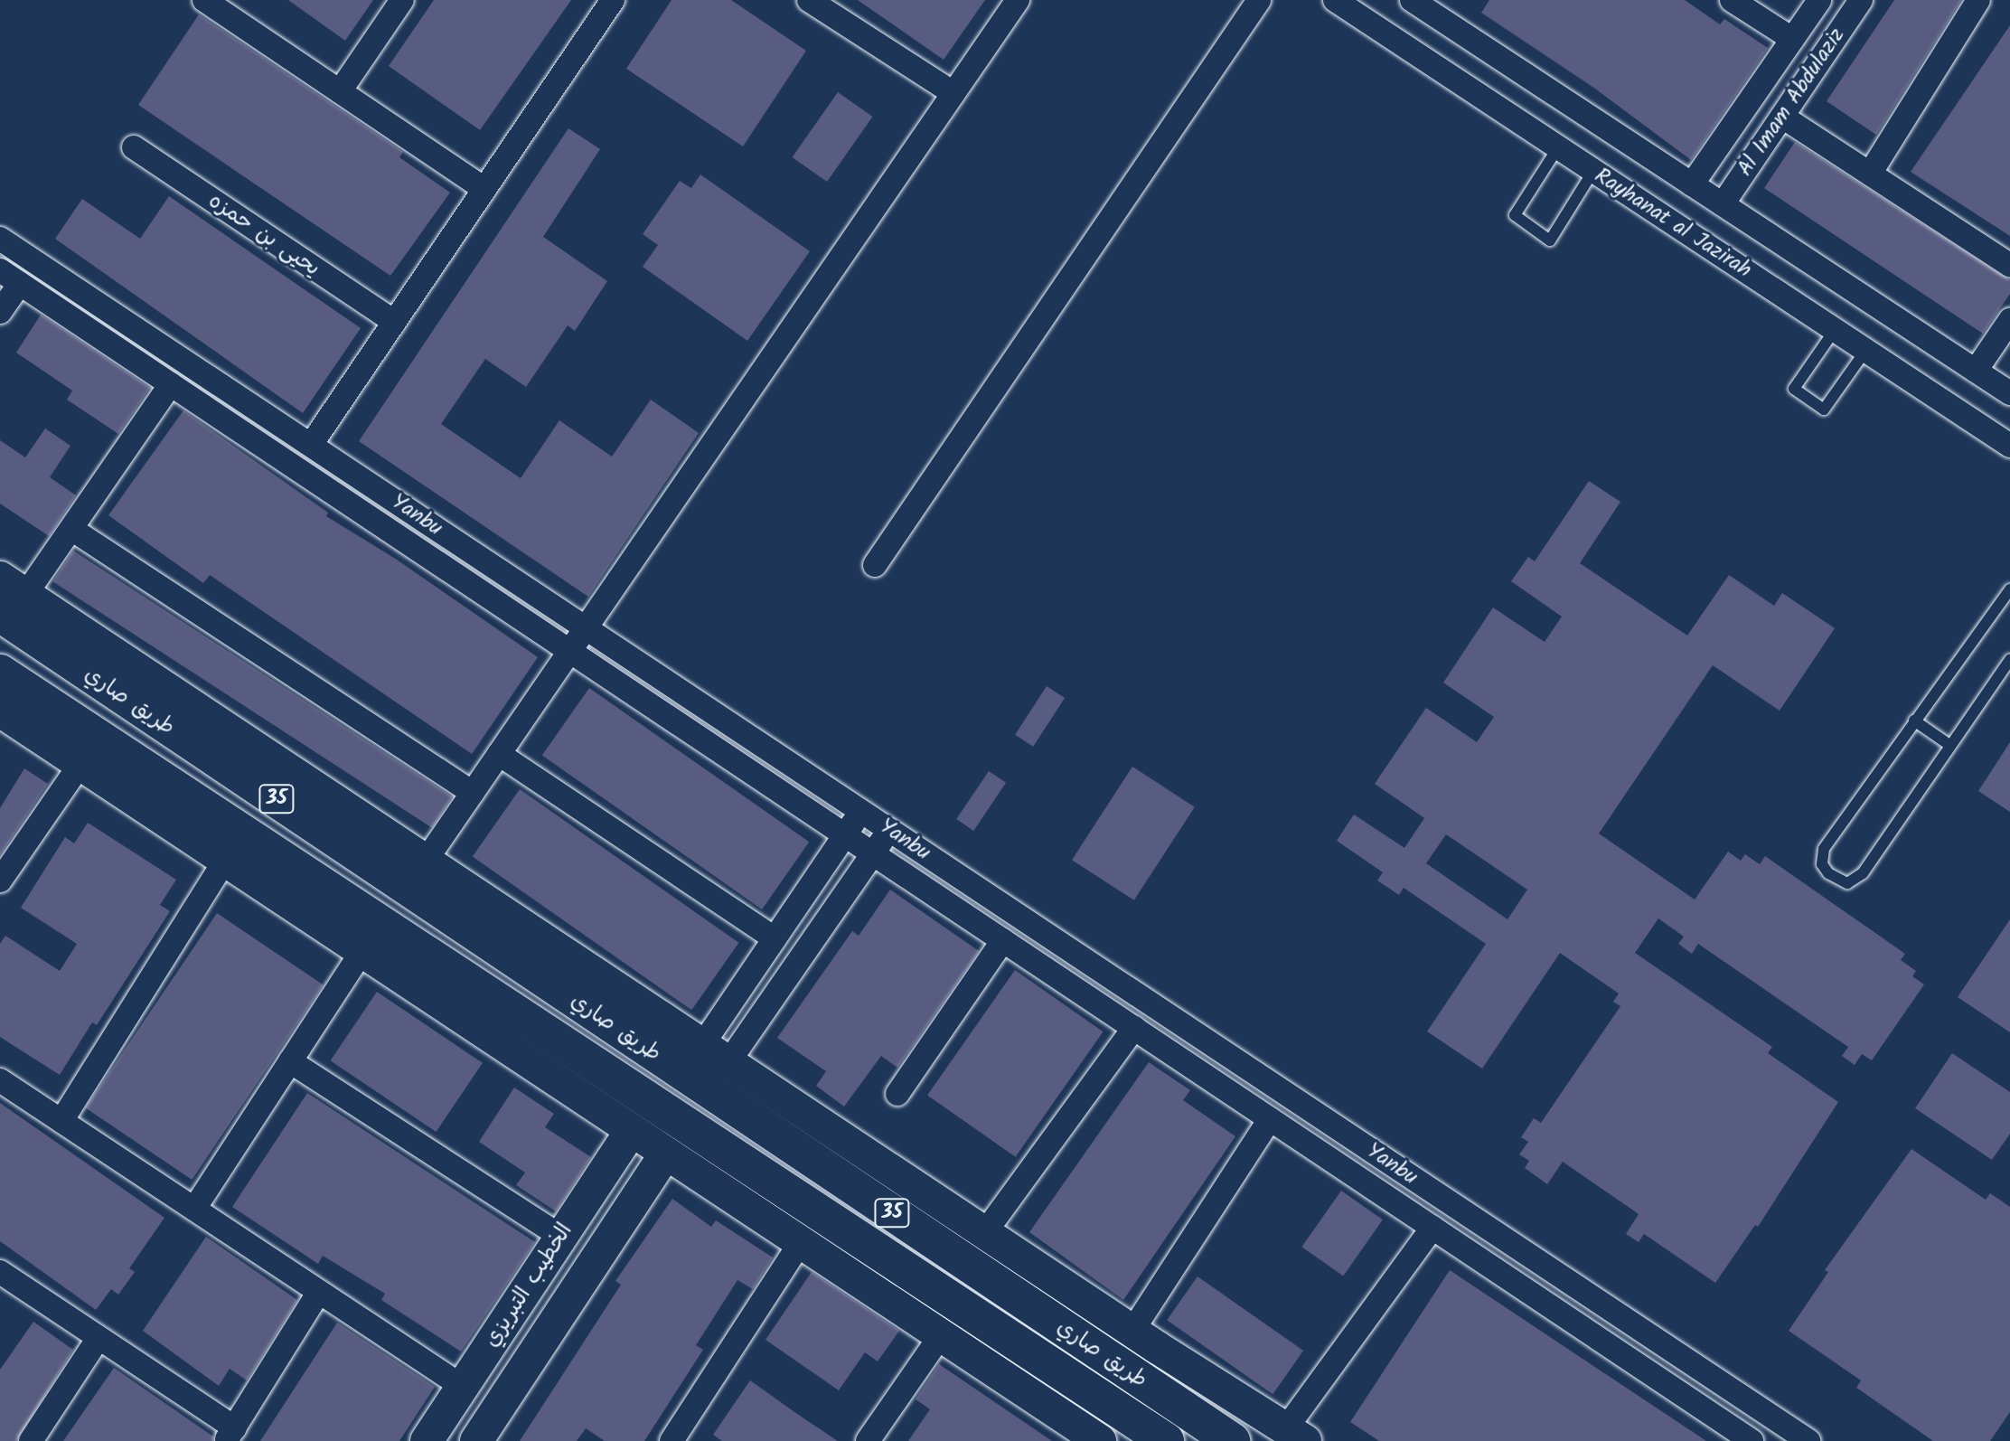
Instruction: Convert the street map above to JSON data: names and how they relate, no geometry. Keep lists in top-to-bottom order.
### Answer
{
  "streets": {
    "main road": ["طريق صاري", "35", "الخطيب التبريزي"],
    "street": [
      "Al Imam Abdulaziz",
      "Rayhanat al Jazirah",
      "يحيى بن حمزه",
      "Yanbu"
    ]
  },
  "crossings": [
    ["Al Imam Abdulaziz", "Rayhanat al Jazirah"]
  ]
}
